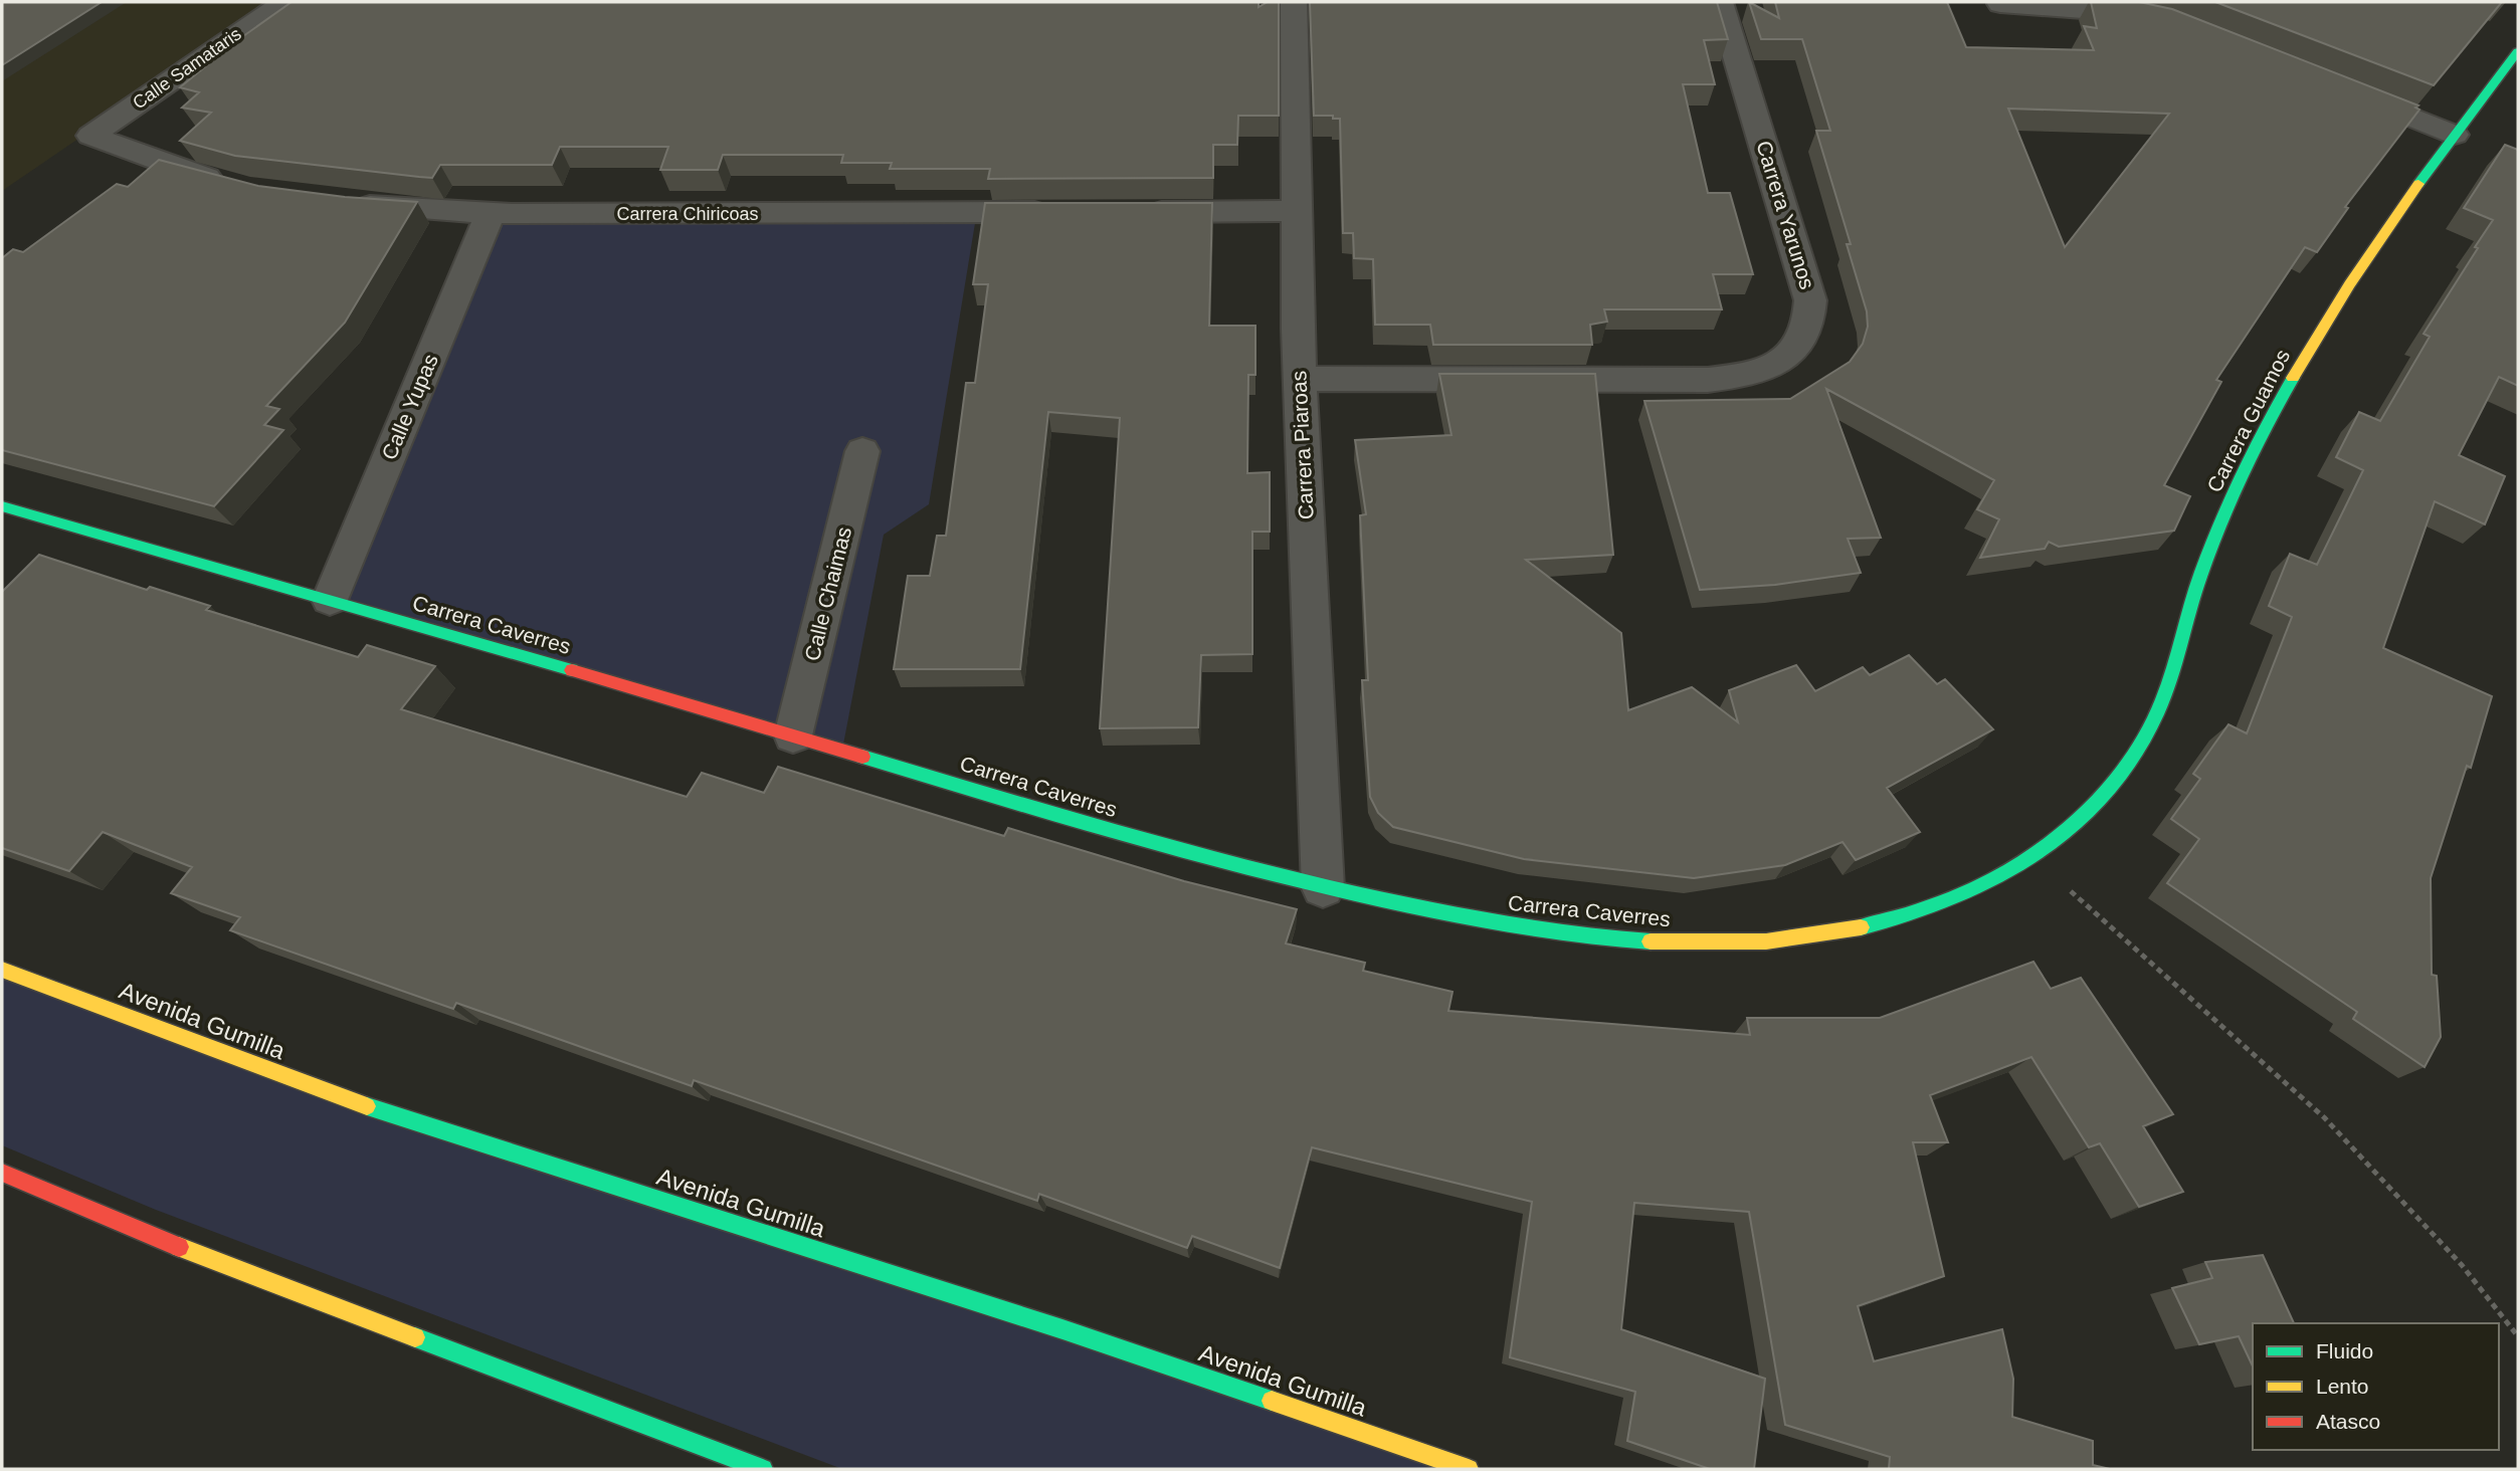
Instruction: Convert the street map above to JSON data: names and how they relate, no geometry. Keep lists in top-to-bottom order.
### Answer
{
  "streets": {
    "street": [
      "Calle Samataris",
      "Carrera Chiricoas",
      "Carrera Yarunos",
      "Calle Yupas",
      "Carrera Guamos",
      "Carrera Piaroas",
      "Calle Chaimas",
      "Carrera Caverres",
      "Avenida Gumilla"
    ]
  },
  "crossings": [
    ["Carrera Chiricoas", "Calle Yupas"],
    ["Carrera Yarunos", "Carrera Piaroas"],
    ["Calle Yupas", "Carrera Caverres"],
    ["Carrera Guamos", "Carrera Caverres"],
    ["Carrera Piaroas", "Carrera Caverres"],
    ["Calle Chaimas", "Carrera Caverres"]
  ],
  "legend": ["Fluido", "Lento", "Atasco"]
}
